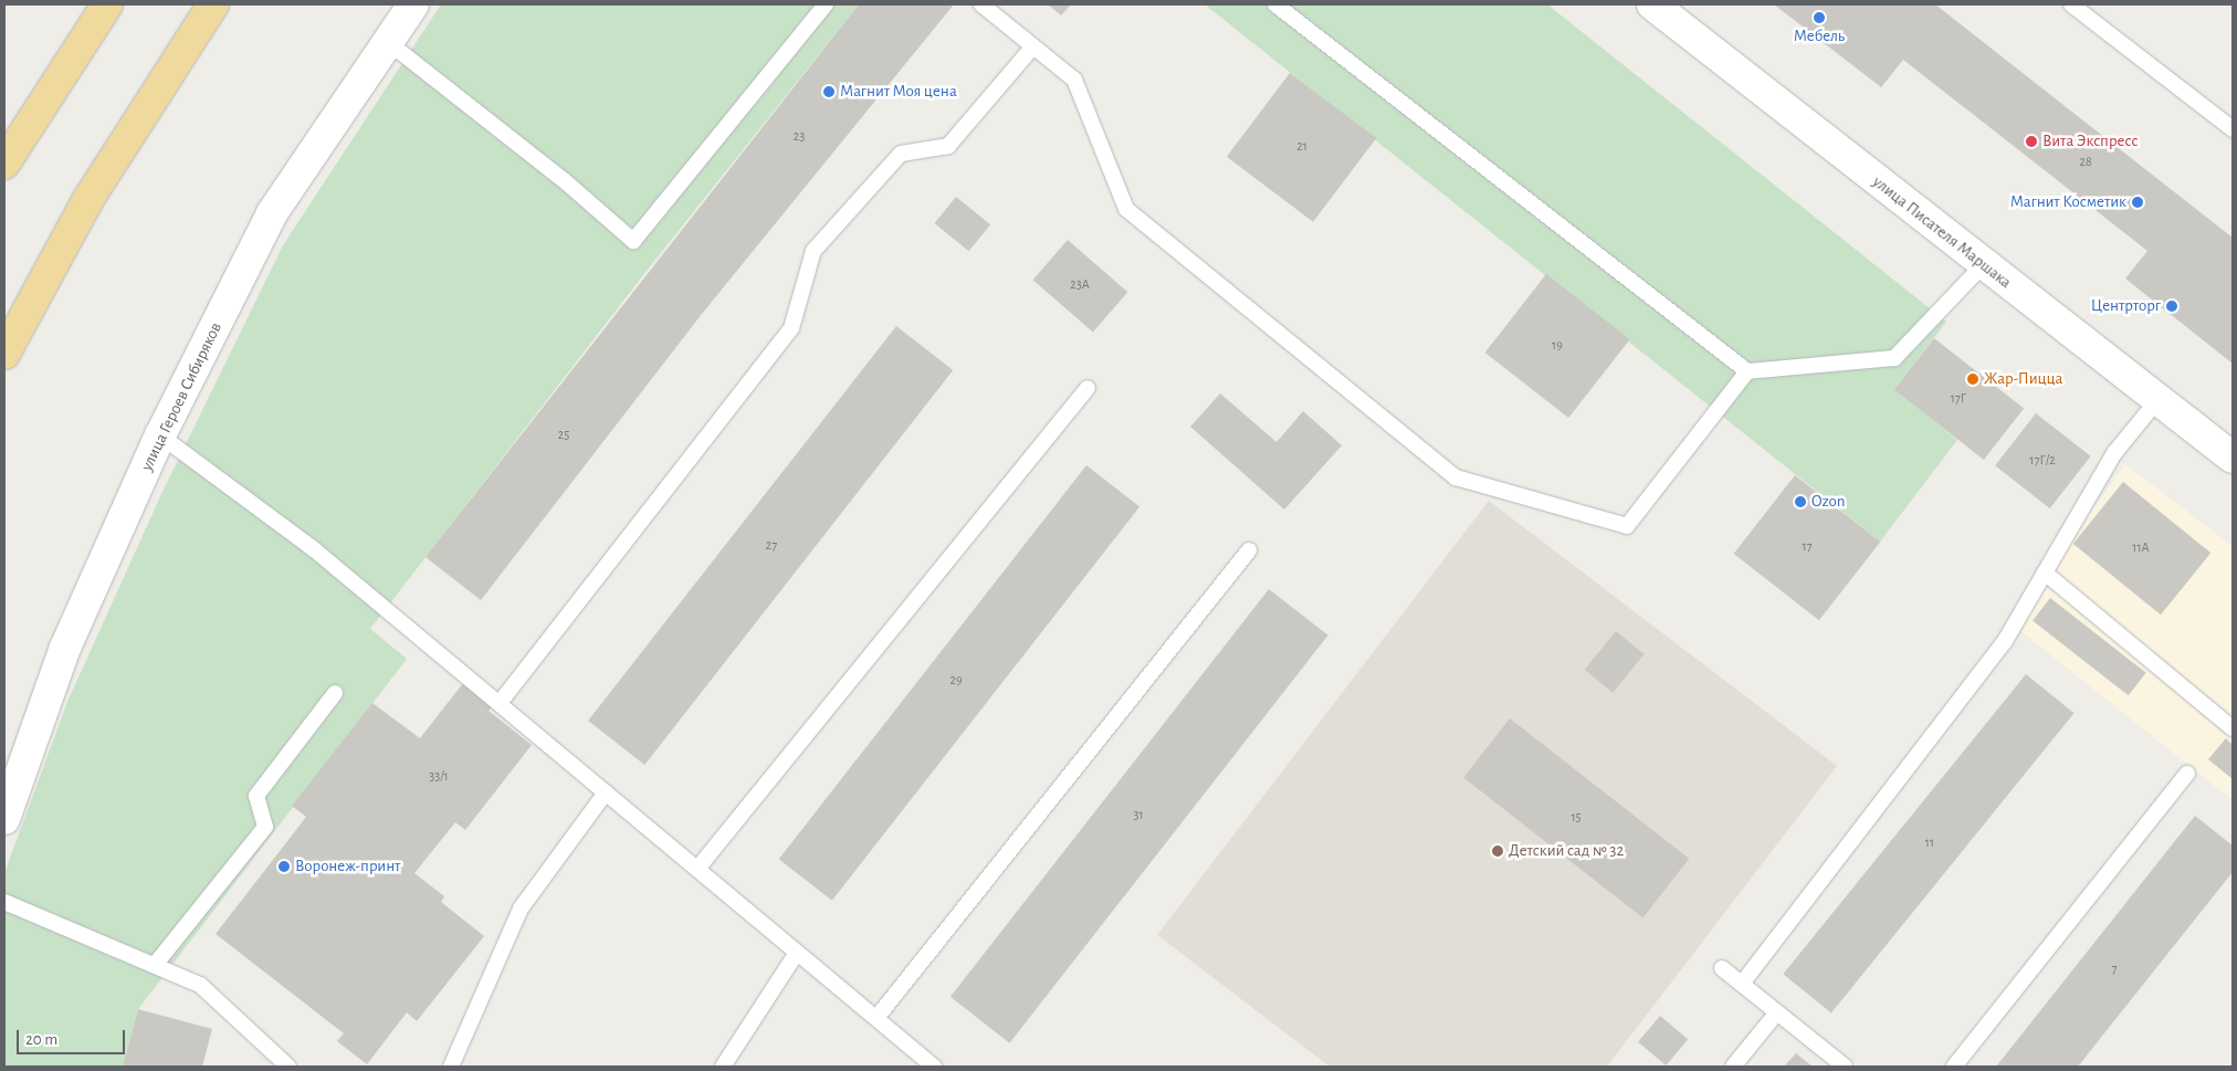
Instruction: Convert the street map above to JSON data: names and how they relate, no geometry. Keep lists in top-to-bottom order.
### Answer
{
  "streets": {
    "street": ["улица Писателя Маршака", "улица Героев Сибиряков"]
  },
  "places": [
    "Мебель",
    "Магнит Моя цена",
    "Вита Экспресс",
    "Магнит Косметик",
    "Центрторг",
    "Жар-Пицца",
    "Ozon",
    "Детский сад № 32",
    "Воронеж-принт"
  ],
  "house_numbers": [
    "23",
    "21",
    "28",
    "23А",
    "19",
    "17Г",
    "25",
    "17Г/2",
    "27",
    "17",
    "11А",
    "29",
    "33/1",
    "31",
    "15",
    "11",
    "7"
  ],
  "scale_bar": "20 m"
}
